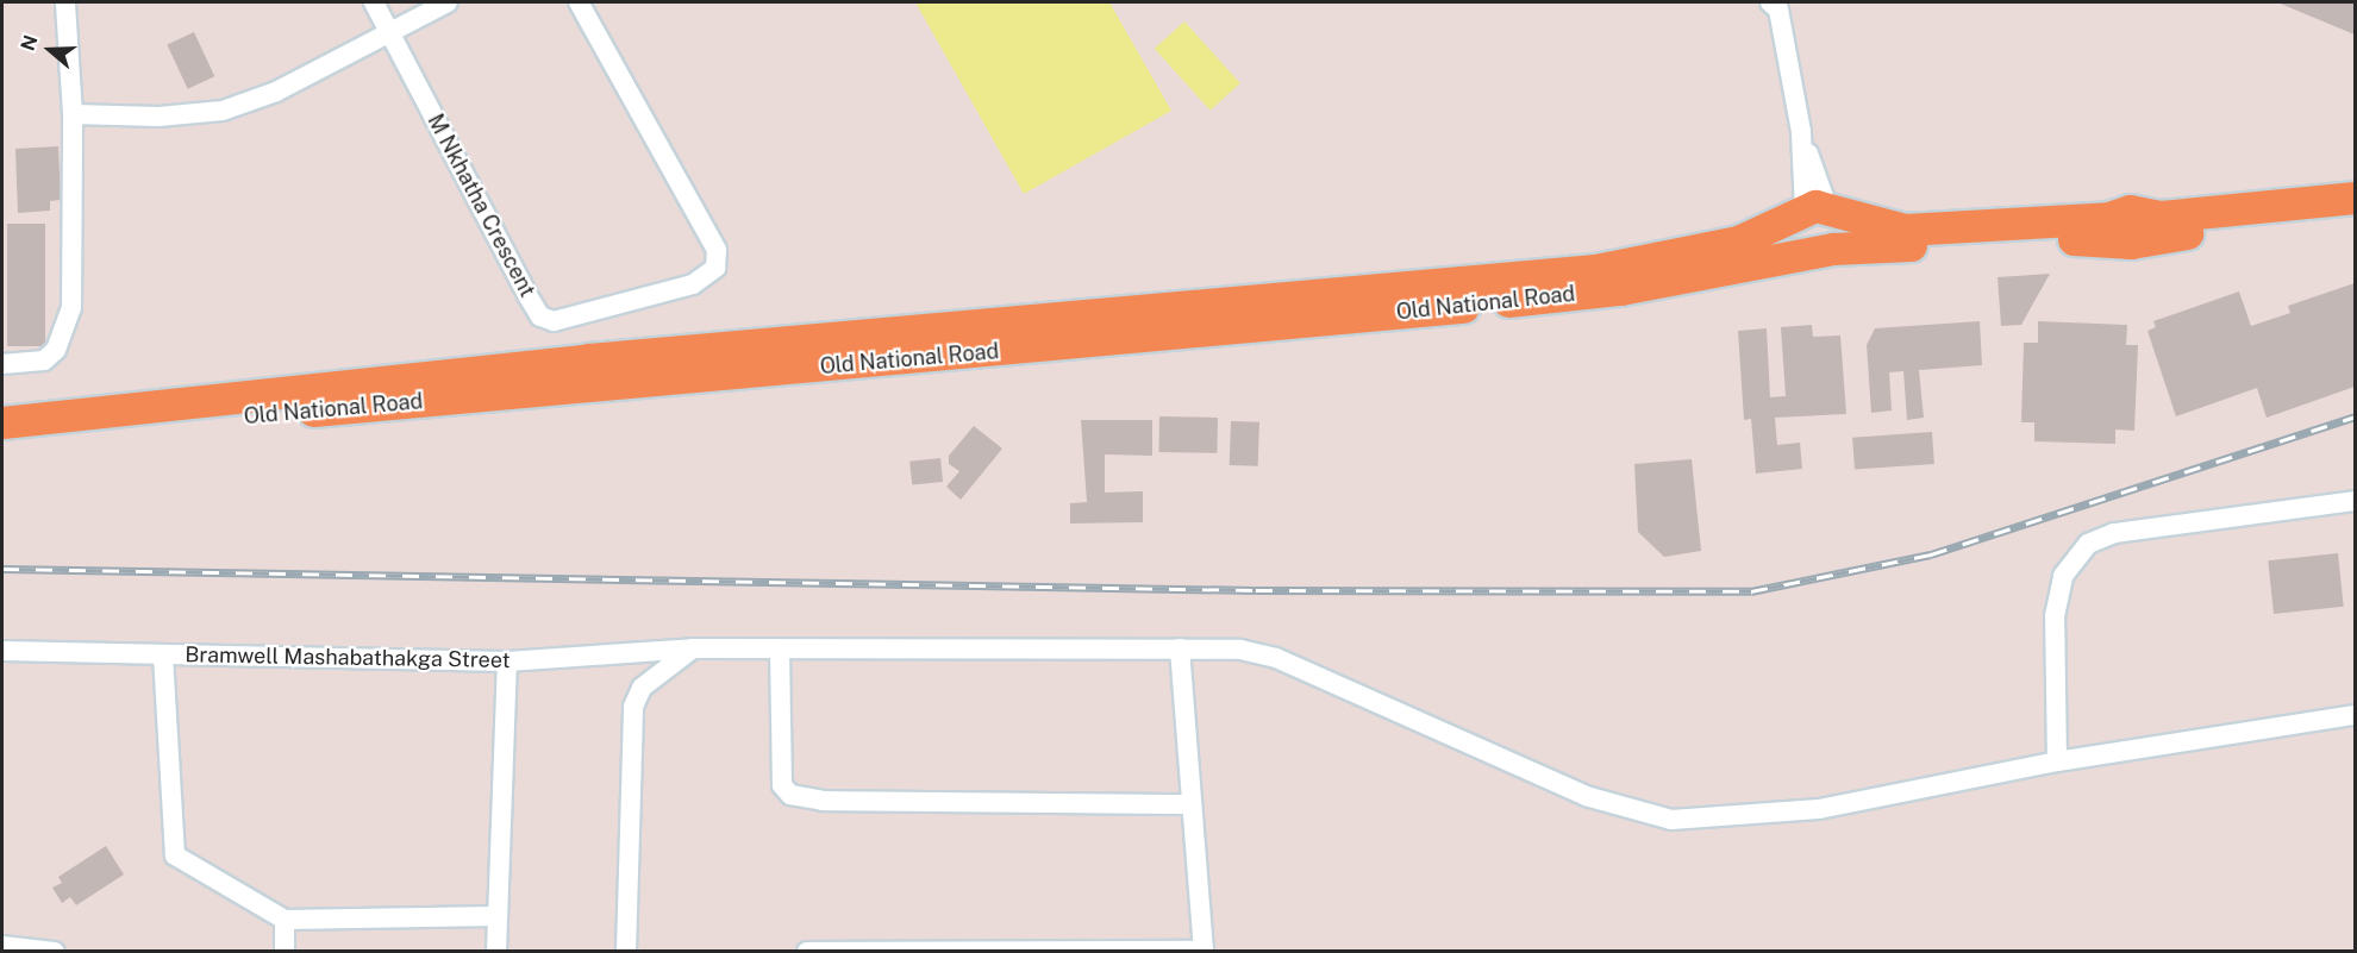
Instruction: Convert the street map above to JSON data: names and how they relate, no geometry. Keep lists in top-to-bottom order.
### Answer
{
  "streets": {
    "main road": ["Old National Road"],
    "street": ["M Nkhatha Crescent", "Bramwell Mashabathakga Street"]
  },
  "north": "left"
}
